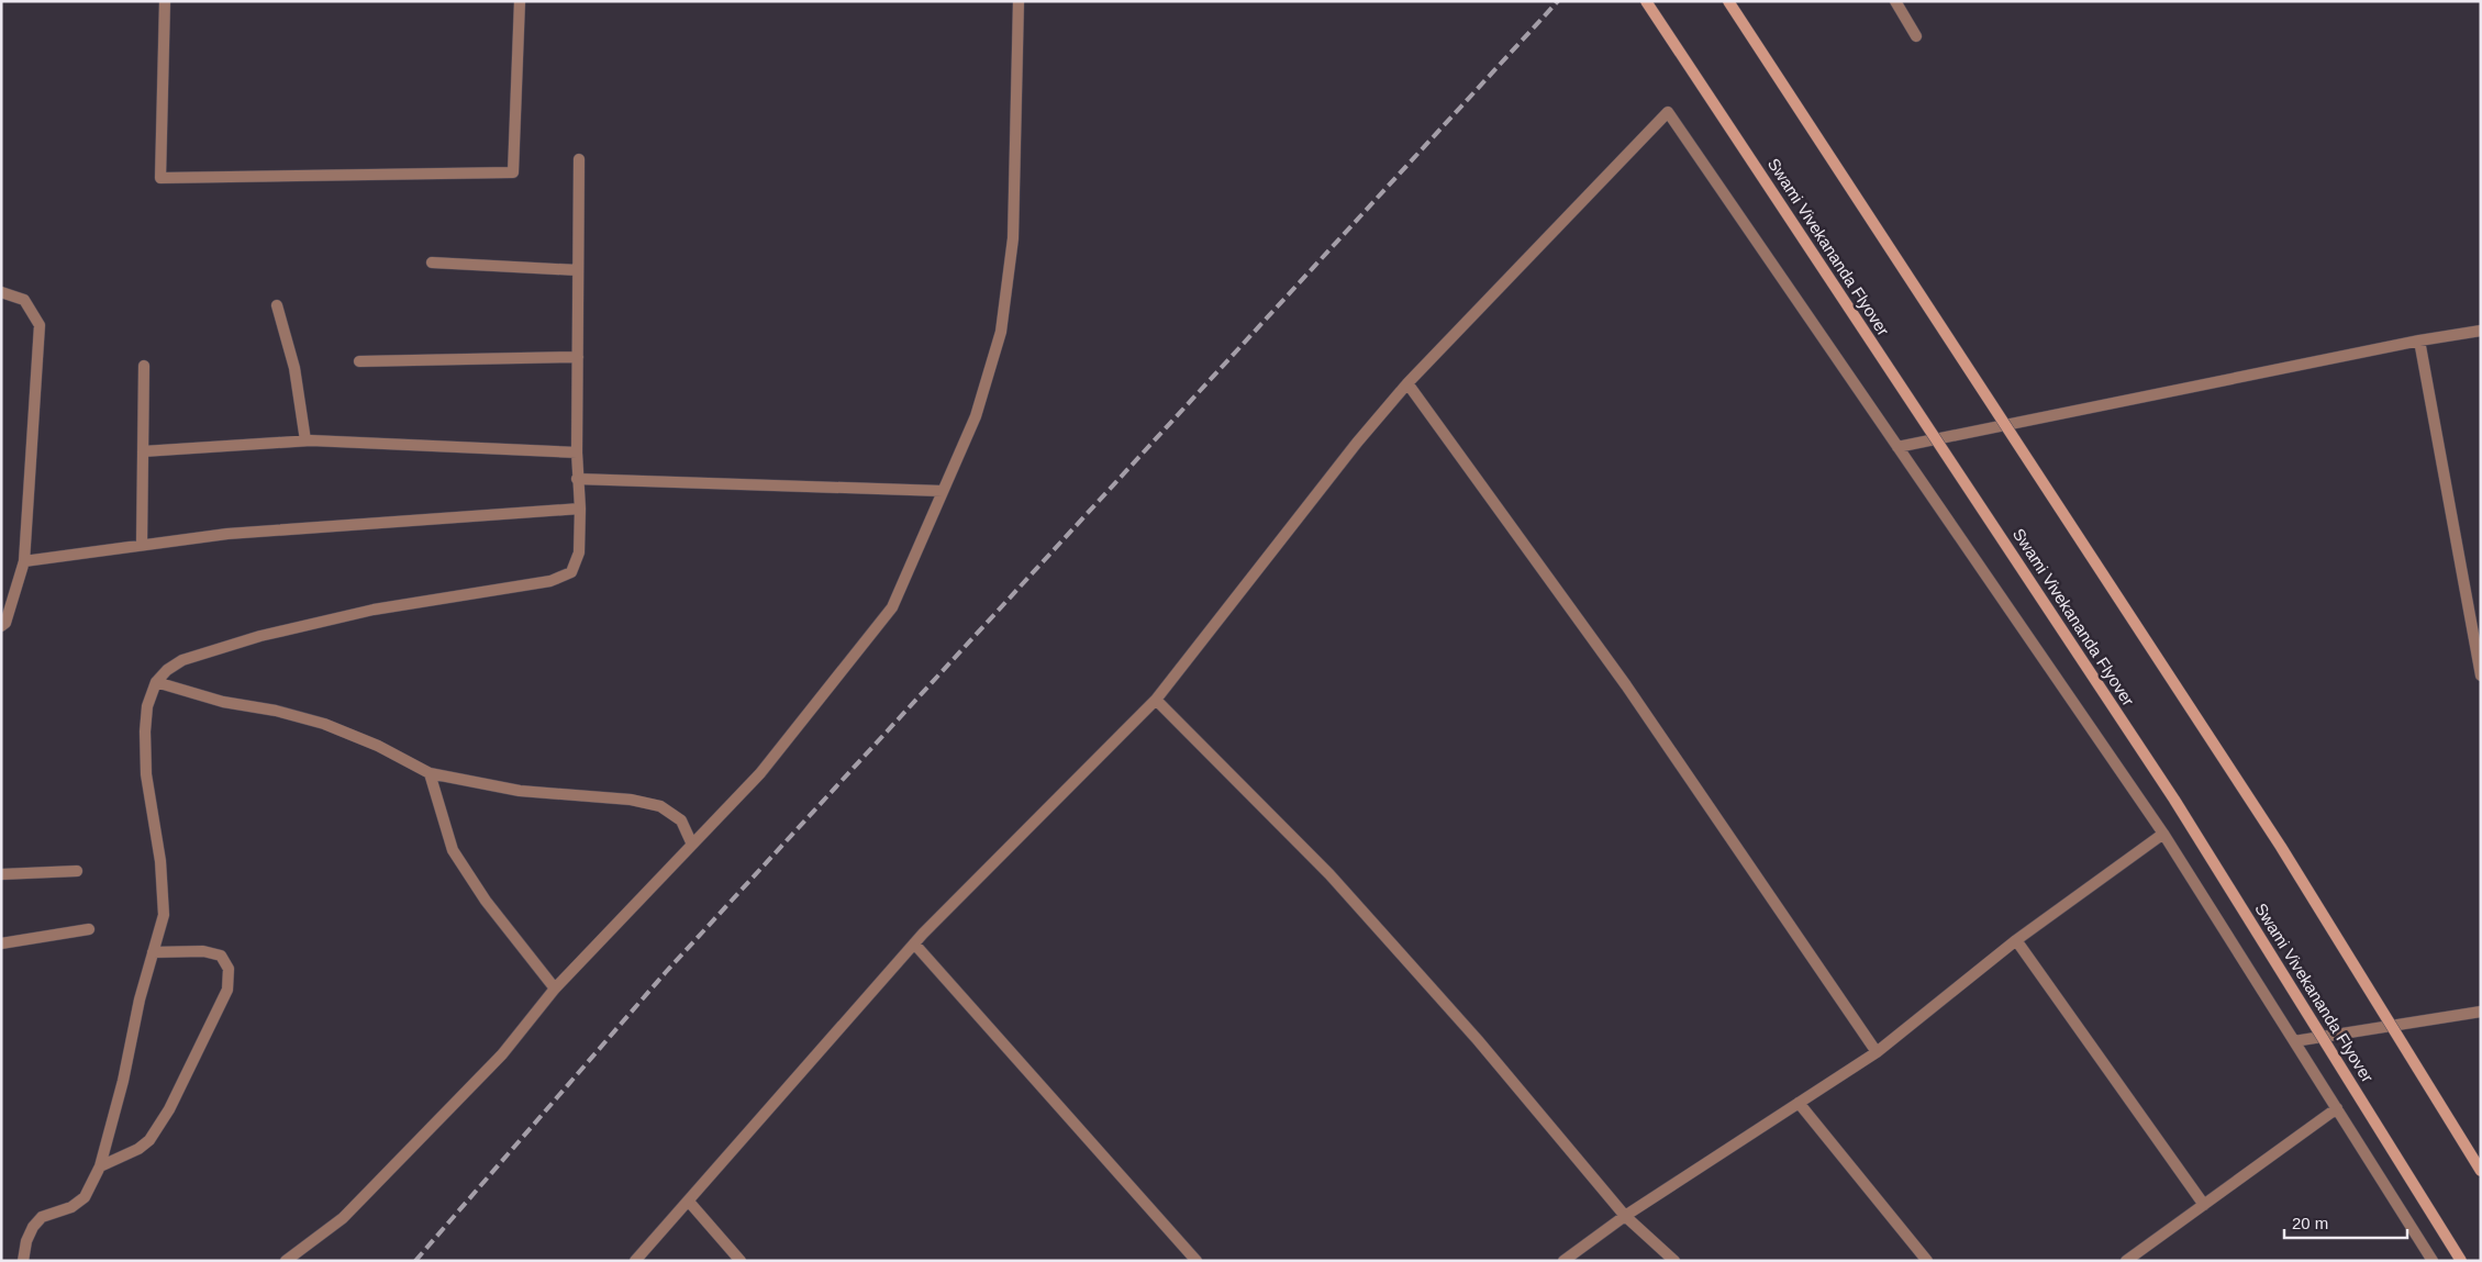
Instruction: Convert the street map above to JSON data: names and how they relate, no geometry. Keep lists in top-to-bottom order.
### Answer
{
  "streets": {
    "main road": ["Swami Vivekananda Flyover"]
  },
  "scale_bar": "20 m"
}
